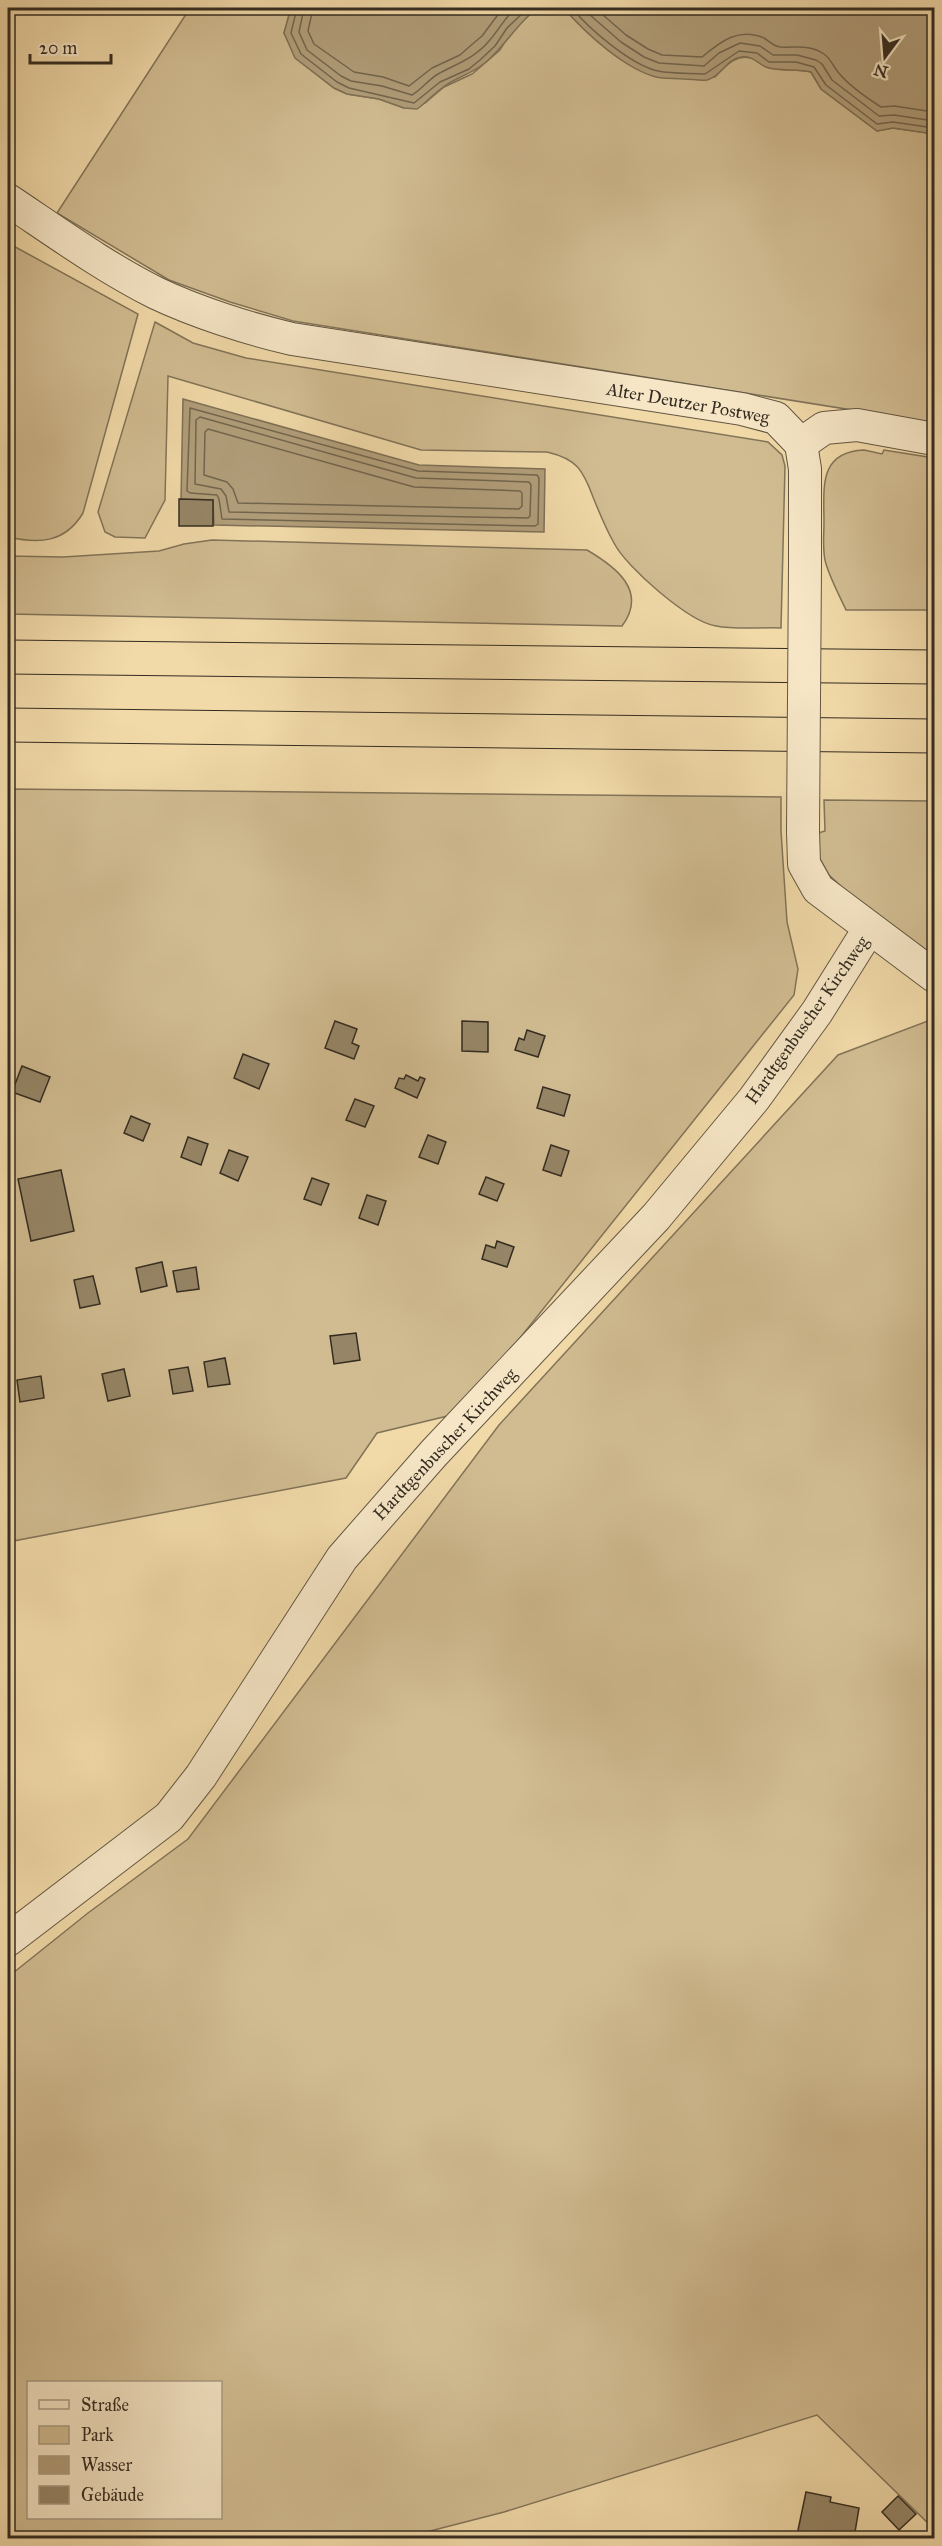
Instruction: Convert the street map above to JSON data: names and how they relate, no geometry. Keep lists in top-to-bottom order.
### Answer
{
  "streets": {
    "street": ["Alter Deutzer Postweg", "Hardtgenbuscher Kirchweg"]
  },
  "legend": [
    "Straße",
    "Park",
    "Wasser",
    "Gebäude"
  ],
  "scale_bar": "20 m",
  "north": "bottom"
}
